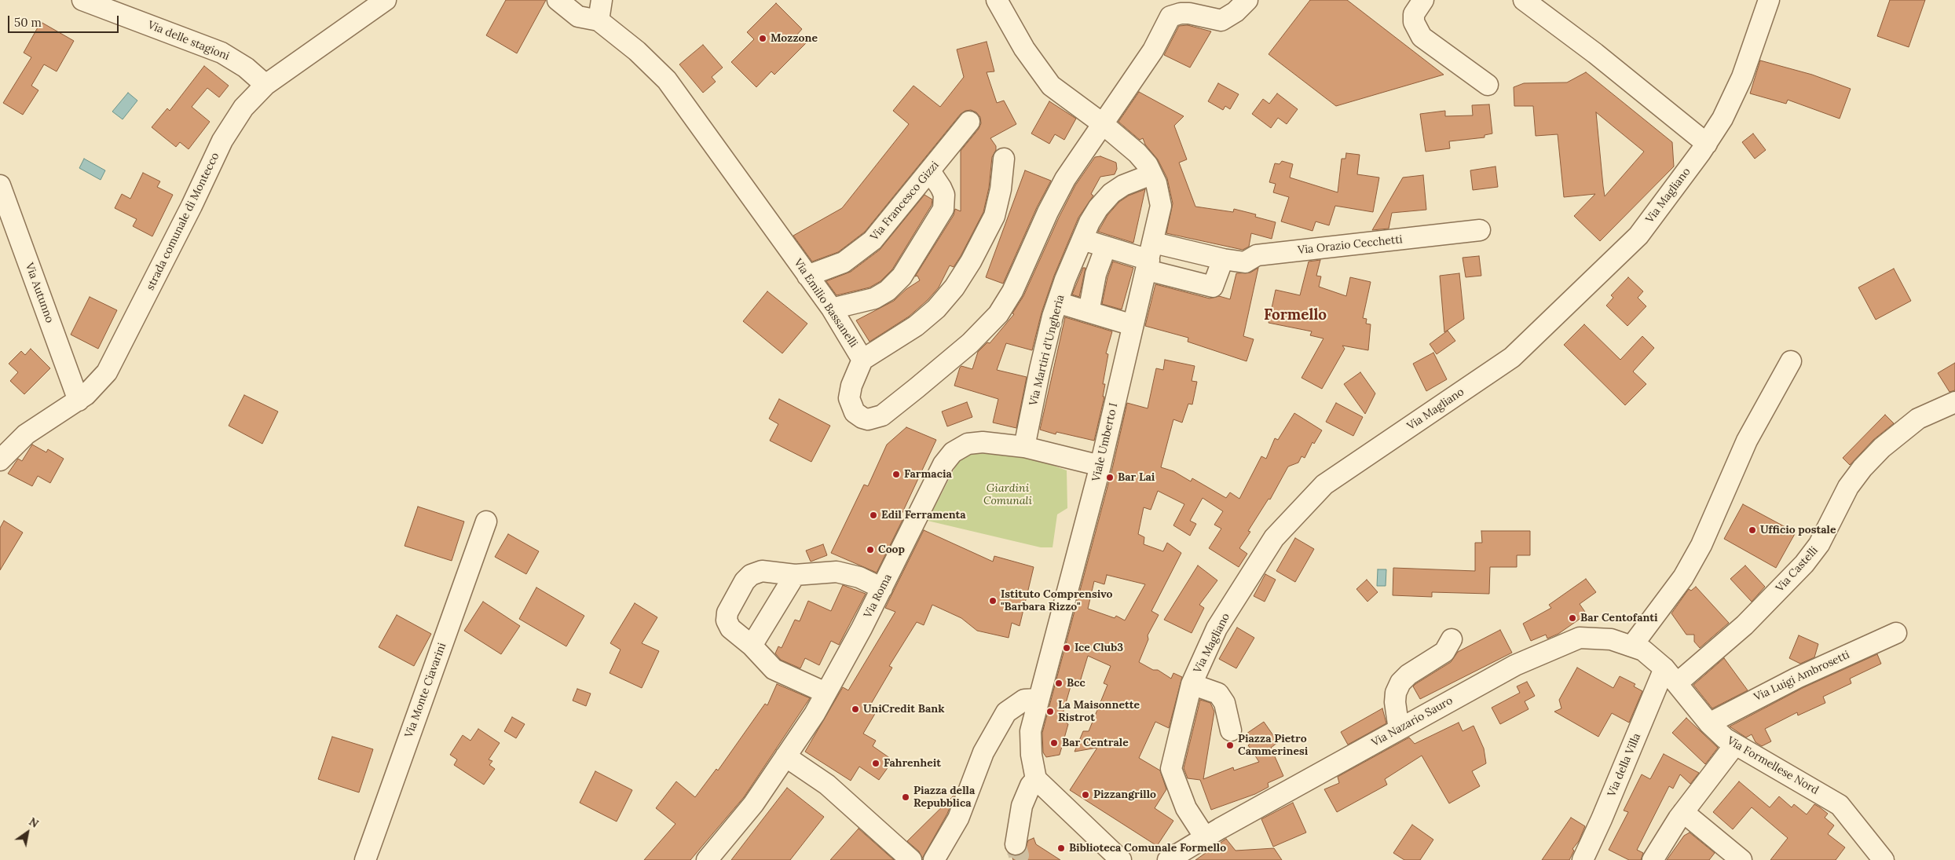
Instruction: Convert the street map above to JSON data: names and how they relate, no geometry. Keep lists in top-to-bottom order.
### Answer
{
  "streets": {
    "street": [
      "Via delle stagioni",
      "Via Magliano",
      "Via Francesco Gizzi",
      "strada comunale di Montecco",
      "Via Orazio Cecchetti",
      "Via Autunno",
      "Via Emilio Bassanelli",
      "Via Martiri d'Ungheria",
      "Viale Umberto I",
      "Via Castelli",
      "Via Roma",
      "Via Luigi Ambrosetti",
      "Via Monte Ciavarini",
      "Via Nazario Sauro",
      "Via della Villa",
      "Via Formellese Nord"
    ]
  },
  "crossings": [
    ["Via delle stagioni", "strada comunale di Montecco"],
    ["Via Magliano", "Via Nazario Sauro"],
    ["Via Francesco Gizzi", "Via Emilio Bassanelli"],
    ["strada comunale di Montecco", "Via Autunno"],
    ["Via Orazio Cecchetti", "Viale Umberto I"],
    ["Via Emilio Bassanelli", "Viale Umberto I"],
    ["Via Martiri d'Ungheria", "Viale Umberto I"],
    ["Via Martiri d'Ungheria", "Via Roma"],
    ["Viale Umberto I", "Via Roma"],
    ["Via Castelli", "Via Nazario Sauro"],
    ["Via Castelli", "Via della Villa"],
    ["Via Castelli", "Via Formellese Nord"],
    ["Via Luigi Ambrosetti", "Via Formellese Nord"],
    ["Via Nazario Sauro", "Via della Villa"],
    ["Via Nazario Sauro", "Via Formellese Nord"],
    ["Via della Villa", "Via Formellese Nord"]
  ],
  "districts": ["Formello"],
  "parks": ["Giardini Comunali"],
  "places": [
    "Mozzone",
    "Farmacia",
    "Bar Lai",
    "Edil Ferramenta",
    "Ufficio postale",
    "Coop",
    "Istituto Comprensivo \"Barbara Rizzo\"",
    "Bar Centofanti",
    "Ice Club3",
    "Bcc",
    "UniCredit Bank",
    "La Maisonnette Ristrot",
    "Bar Centrale",
    "Piazza Pietro Cammerinesi",
    "Fahrenheit",
    "Pizzangrillo",
    "Piazza della Repubblica",
    "Biblioteca Comunale Formello"
  ],
  "scale_bar": "50 m",
  "north": "top right"
}
